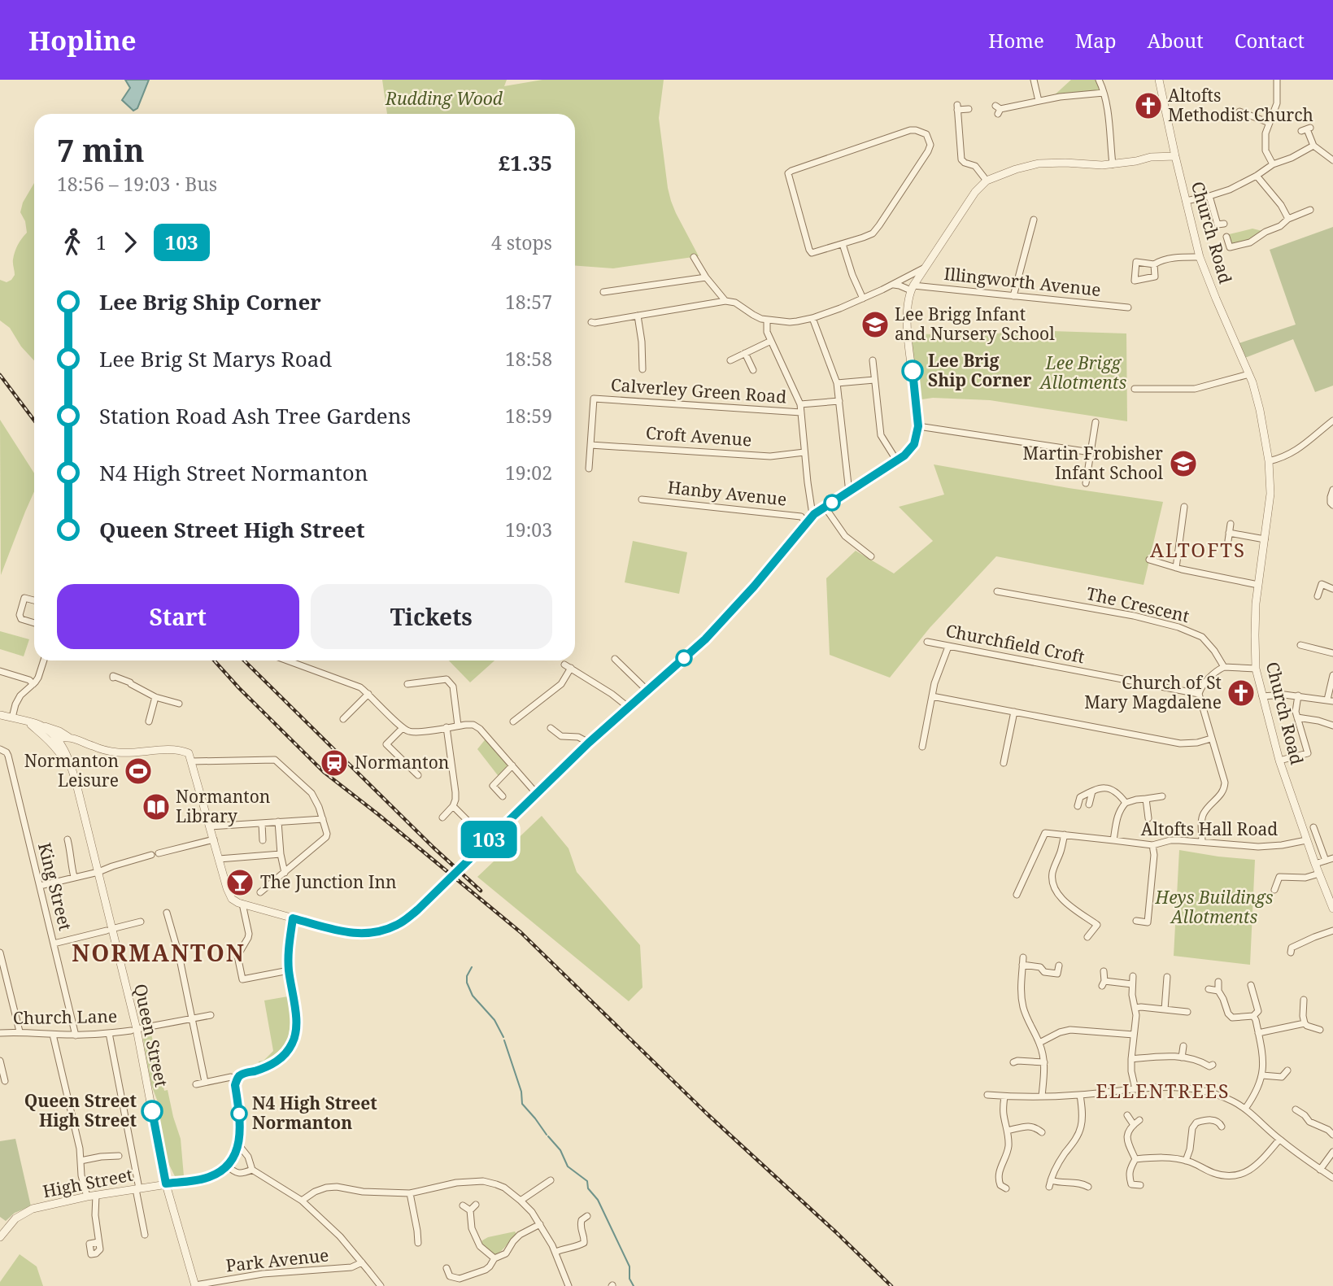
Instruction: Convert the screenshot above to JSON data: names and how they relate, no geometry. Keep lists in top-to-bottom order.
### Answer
{
  "streets": {
    "street": [
      "Church Road",
      "Illingworth Avenue",
      "Calverley Green Road",
      "Croft Avenue",
      "Hanby Avenue",
      "The Crescent",
      "Churchfield Croft",
      "Altofts Hall Road",
      "King Street",
      "Church Lane",
      "Queen Street",
      "High Street",
      "Park Avenue"
    ]
  },
  "crossings": [
    ["Church Road", "Altofts Hall Road"],
    ["Calverley Green Road", "Croft Avenue"],
    ["King Street", "Church Lane"],
    ["Church Lane", "Queen Street"],
    ["Queen Street", "High Street"],
    ["Queen Street", "Park Avenue"]
  ],
  "districts": ["ALTOFTS", "NORMANTON", "ELLENTREES"],
  "parks": ["Rudding Wood", "Lee Brigg Allotments", "Heys Buildings Allotments"],
  "places": {
    "church": ["Altofts Methodist Church", "Church of St Mary Magdalene"],
    "school or university": ["Lee Brigg Infant and Nursery School", "Martin Frobisher Infant School"],
    "other": ["Lee Brig Ship Corner", "Queen Street High Street", "N4 High Street Normanton"],
    "station": ["Normanton"],
    "sports": ["Normanton Leisure"],
    "library": ["Normanton Library"],
    "bar": ["The Junction Inn"]
  },
  "lines": ["bus line 103"],
  "page": {
    "header": "Hopline",
    "nav": [
      "Home",
      "Map",
      "About",
      "Contact"
    ],
    "on_map": "103",
    "heading": ["7 min", "18:56 – 19:03 · Bus", "£1.35"],
    "legs": ["1", "103", "4 stops"],
    "list": [
      {
        "name": "Lee Brig Ship Corner",
        "value": "18:57"
      },
      {
        "name": "Lee Brig St Marys Road",
        "value": "18:58"
      },
      {
        "name": "Station Road Ash Tree Gardens",
        "value": "18:59"
      },
      {
        "name": "N4 High Street Normanton",
        "value": "19:02"
      },
      {
        "name": "Queen Street High Street",
        "value": "19:03"
      }
    ],
    "buttons": ["Start", "Tickets"]
  }
}
